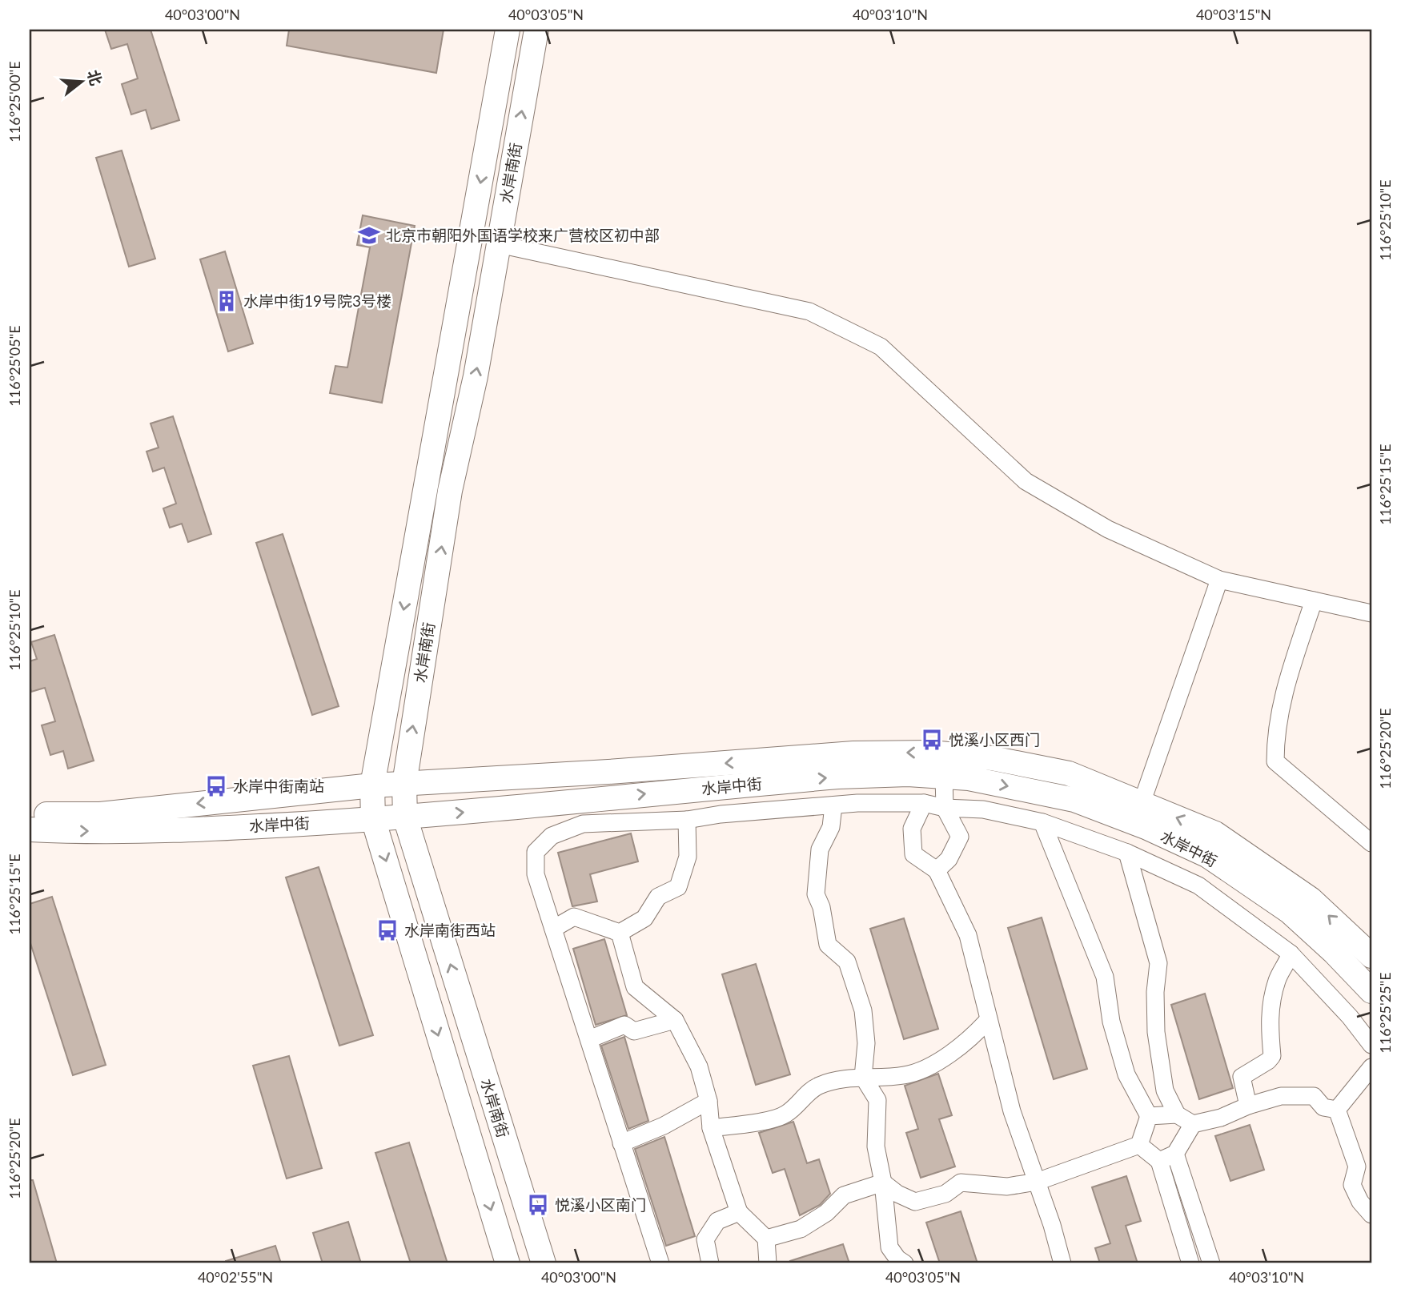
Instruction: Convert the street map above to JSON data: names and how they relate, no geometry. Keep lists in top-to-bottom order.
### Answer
{
  "streets": {
    "street": ["水岸南街", "水岸中街"]
  },
  "crossings": [
    ["水岸南街", "水岸中街"]
  ],
  "places": {
    "school or university": ["北京市朝阳外国语学校来广营校区初中部"],
    "building": ["水岸中街19号院3号楼"],
    "bus stop": [
      "悦溪小区西门",
      "水岸中街南站",
      "水岸南街西站",
      "悦溪小区南门"
    ]
  },
  "north": "right",
  "coordinates": [
    "40°03'00\"N",
    "40°03'05\"N",
    "40°03'10\"N",
    "40°03'15\"N",
    "116°25'00\"E",
    "116°25'10\"E",
    "116°25'05\"E",
    "116°25'15\"E",
    "116°25'20\"E",
    "116°25'25\"E",
    "40°02'55\"N"
  ]
}
